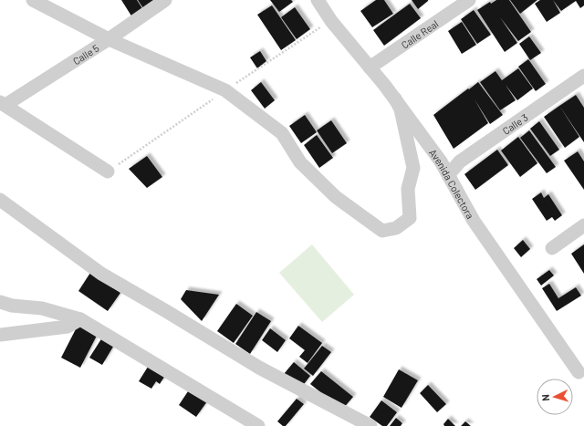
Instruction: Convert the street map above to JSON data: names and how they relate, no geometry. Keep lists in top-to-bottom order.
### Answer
{
  "streets": {
    "street": [
      "Calle Real",
      "Calle 5",
      "Calle 3",
      "Avenida Colectora"
    ]
  },
  "crossings": [
    ["Calle Real", "Avenida Colectora"],
    ["Calle 3", "Avenida Colectora"]
  ],
  "north": "left"
}
